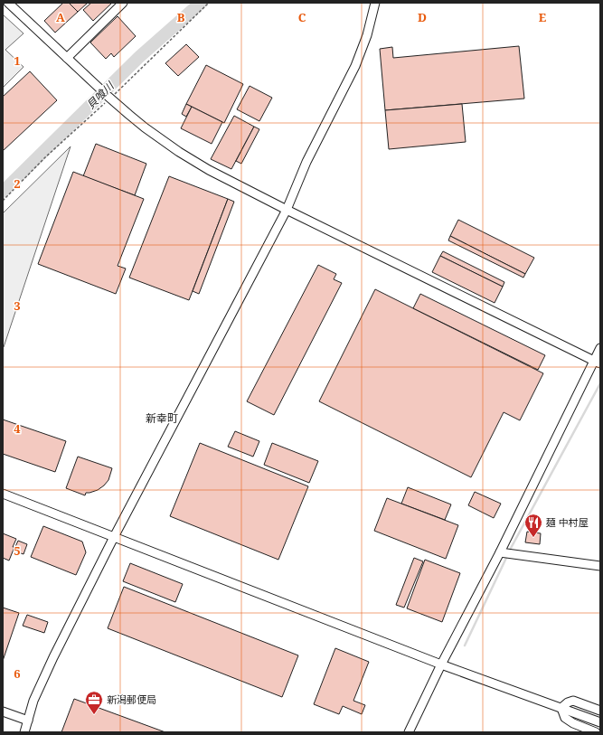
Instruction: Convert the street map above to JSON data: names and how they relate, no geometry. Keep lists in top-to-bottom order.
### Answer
{
  "districts": ["新幸町"],
  "water": ["貝喰川"],
  "places": {
    "restaurant": ["麺 中村屋"],
    "office": ["新潟郵便局"]
  },
  "grid": {
    "columns": [
      "A",
      "B",
      "C",
      "D",
      "E"
    ],
    "rows": [
      "1",
      "2",
      "3",
      "4",
      "5",
      "6"
    ]
  }
}
